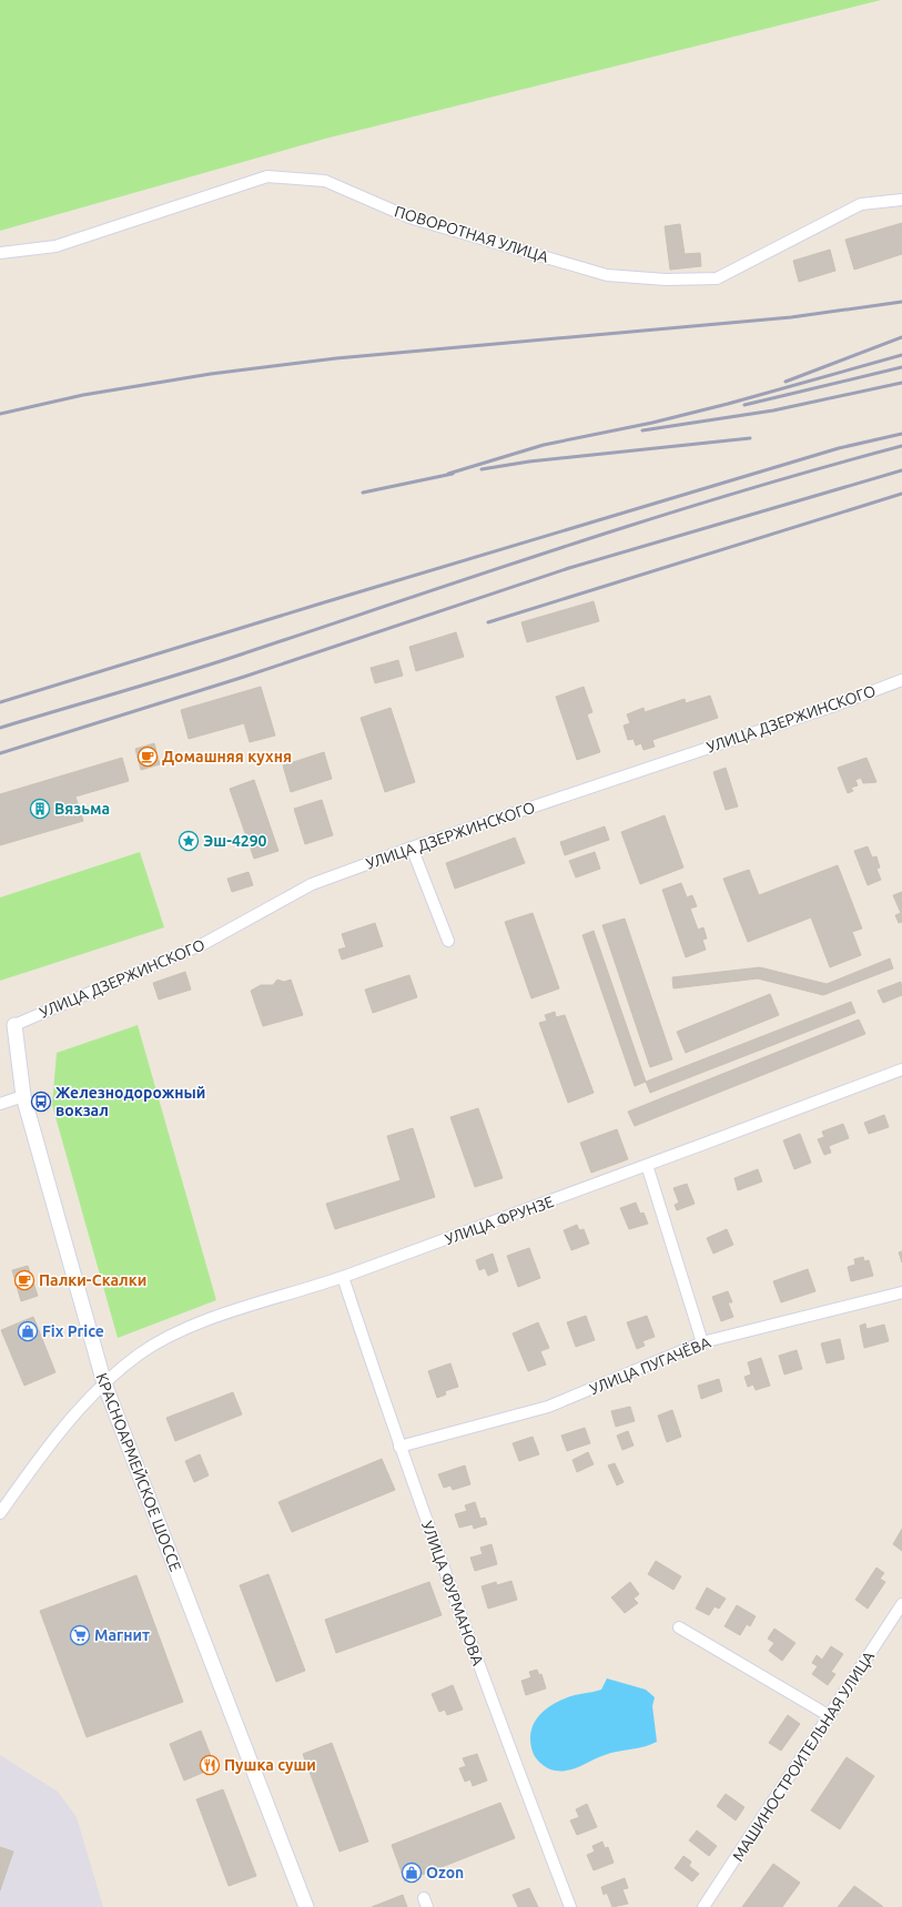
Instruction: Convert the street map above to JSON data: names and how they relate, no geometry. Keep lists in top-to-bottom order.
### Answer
{
  "streets": {
    "street": [
      "ПОВОРОТНАЯ УЛИЦА",
      "УЛИЦА ДЗЕРЖИНСКОГО",
      "УЛИЦА ФРУНЗЕ",
      "УЛИЦА ПУГАЧЁВА",
      "КРАСНОАРМЕЙСКОЕ ШОССЕ",
      "УЛИЦА ФУРМАНОВА",
      "МАШИНОСТРОИТЕЛЬНАЯ УЛИЦА"
    ]
  },
  "crossings": [
    ["УЛИЦА ДЗЕРЖИНСКОГО", "КРАСНОАРМЕЙСКОЕ ШОССЕ"],
    ["УЛИЦА ФРУНЗЕ", "КРАСНОАРМЕЙСКОЕ ШОССЕ"],
    ["УЛИЦА ФРУНЗЕ", "УЛИЦА ФУРМАНОВА"],
    ["УЛИЦА ПУГАЧЁВА", "УЛИЦА ФУРМАНОВА"]
  ],
  "places": {
    "cafe": ["Домашняя кухня", "Палки-Скалки"],
    "building": ["Вязьма"],
    "place": ["Эш-4290"],
    "bus stop": ["Железнодорожный вокзал"],
    "shop": ["Fix Price", "Ozon"],
    "supermarket": ["Магнит"],
    "restaurant": ["Пушка суши"]
  }
}
